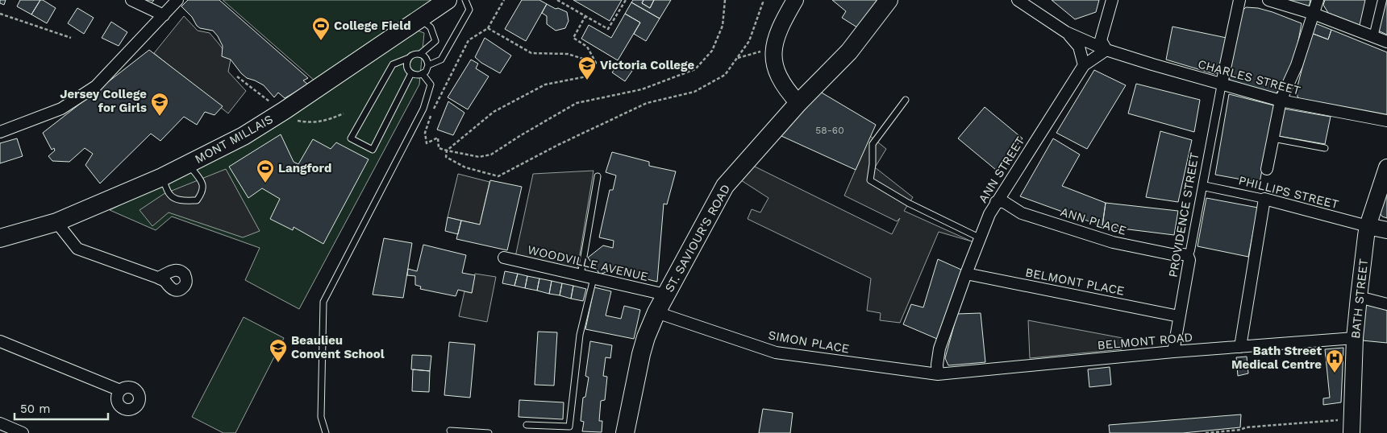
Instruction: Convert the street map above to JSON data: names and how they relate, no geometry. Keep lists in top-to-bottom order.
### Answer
{
  "streets": {
    "main road": ["MONT MILLAIS", "ST. SAVIOUR'S ROAD", "BATH STREET"],
    "street": [
      "CHARLES STREET",
      "ANN STREET",
      "PHILLIPS STREET",
      "PROVIDENCE STREET",
      "ANN PLACE",
      "WOODVILLE AVENUE",
      "BELMONT PLACE",
      "BELMONT ROAD",
      "SIMON PLACE"
    ]
  },
  "crossings": [
    ["CHARLES STREET", "ANN STREET"],
    ["CHARLES STREET", "PROVIDENCE STREET"],
    ["ANN STREET", "ANN PLACE"],
    ["ANN STREET", "BELMONT PLACE"],
    ["ANN STREET", "BELMONT ROAD"],
    ["ANN STREET", "SIMON PLACE"],
    ["PHILLIPS STREET", "PROVIDENCE STREET"],
    ["PHILLIPS STREET", "BATH STREET"],
    ["PROVIDENCE STREET", "ANN PLACE"],
    ["PROVIDENCE STREET", "BELMONT PLACE"],
    ["PROVIDENCE STREET", "BELMONT ROAD"],
    ["ST. SAVIOUR'S ROAD", "WOODVILLE AVENUE"],
    ["ST. SAVIOUR'S ROAD", "SIMON PLACE"],
    ["BATH STREET", "BELMONT ROAD"],
    ["BELMONT ROAD", "SIMON PLACE"]
  ],
  "places": {
    "sports": ["College Field", "Langford"],
    "school or university": ["Victoria College", "Jersey College for Girls", "Beaulieu Convent School"],
    "hospital": ["Bath Street Medical Centre"]
  },
  "house_numbers": ["58-60"],
  "scale_bar": "50 m"
}
